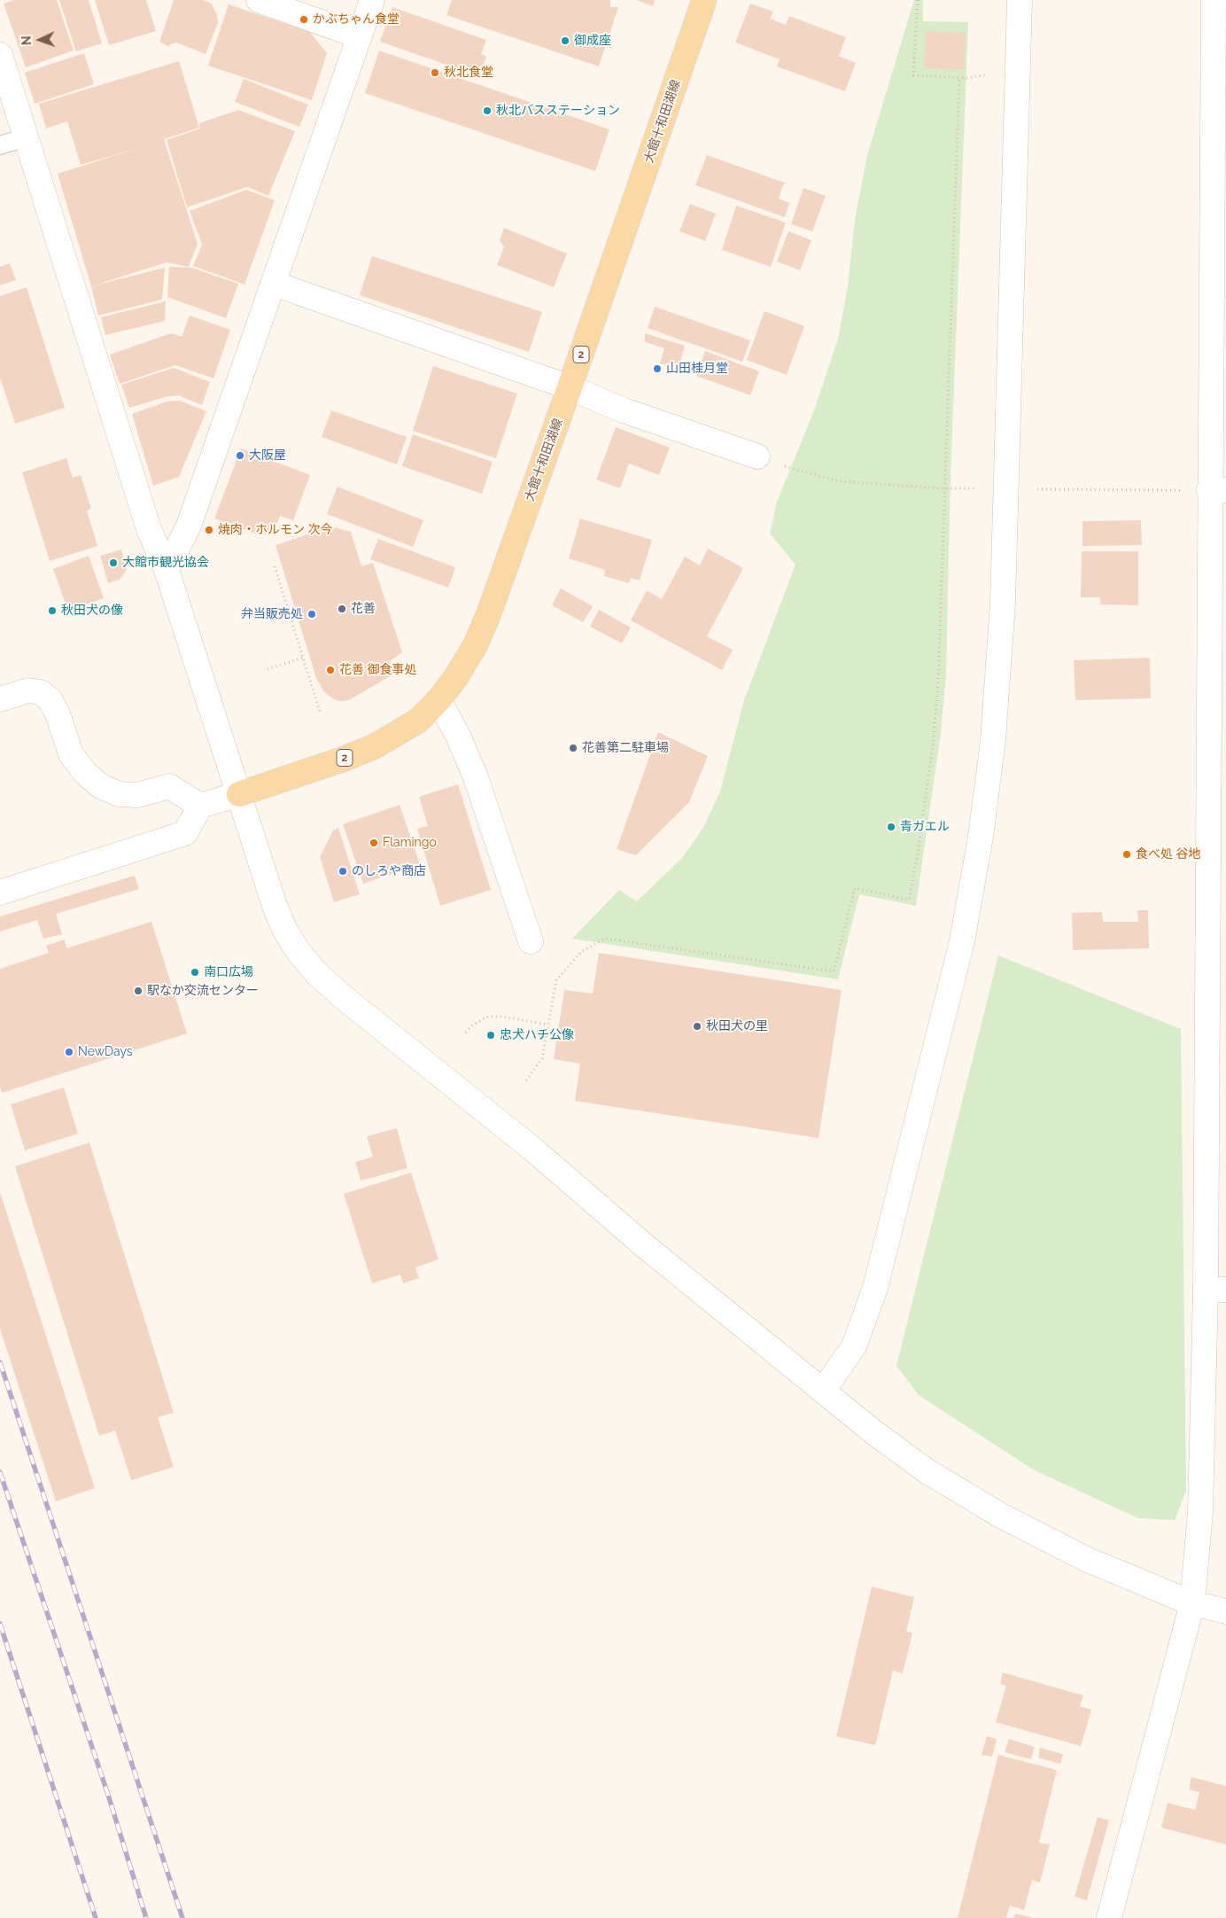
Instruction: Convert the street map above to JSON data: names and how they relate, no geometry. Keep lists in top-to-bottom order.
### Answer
{
  "streets": {
    "main road": ["大館十和田湖線", "2"]
  },
  "places": [
    "かぶちゃん食堂",
    "御成座",
    "秋北食堂",
    "秋北バスステーション",
    "山田桂月堂",
    "大阪屋",
    "焼肉・ホルモン 次今",
    "大館市観光協会",
    "花善",
    "秋田犬の像",
    "弁当販売処",
    "花善 御食事処",
    "花善第二駐車場",
    "青ガエル",
    "Flamingo",
    "食べ処 谷地",
    "のしろや商店",
    "南口広場",
    "駅なか交流センター",
    "秋田犬の里",
    "忠犬ハチ公像",
    "NewDays"
  ],
  "north": "left"
}
